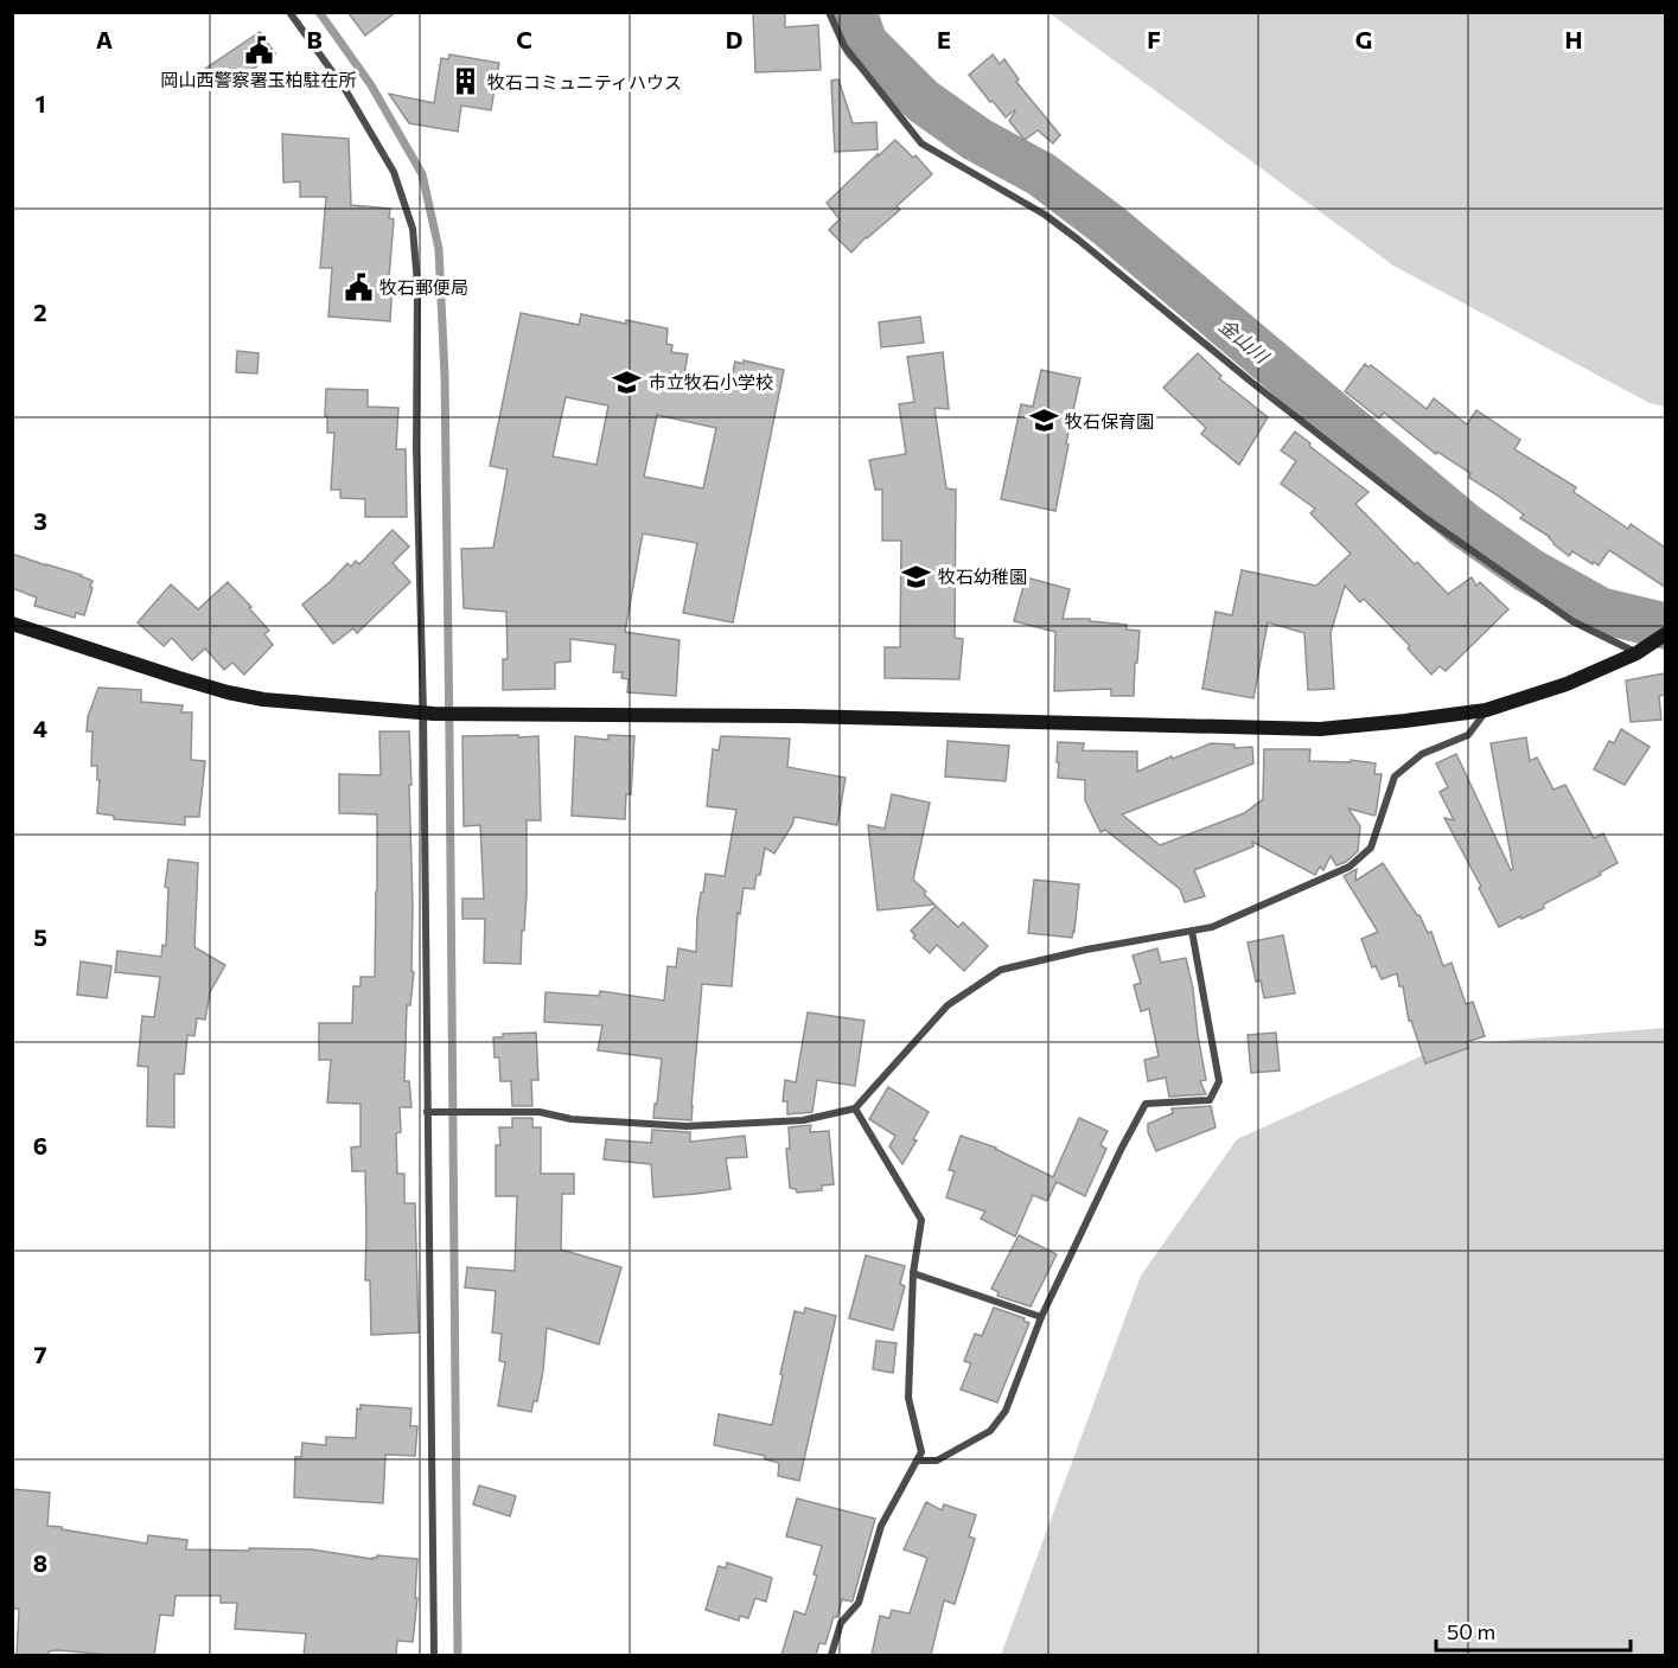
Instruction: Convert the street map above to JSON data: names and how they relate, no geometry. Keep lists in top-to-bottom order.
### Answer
{
  "water": ["金山川"],
  "places": {
    "public building": ["岡山西警察署玉柏駐在所", "牧石郵便局"],
    "building": ["牧石コミュニティハウス"],
    "school or university": ["市立牧石小学校", "牧石保育園", "牧石幼稚園"]
  },
  "scale_bar": "50 m",
  "grid": {
    "columns": [
      "A",
      "B",
      "C",
      "D",
      "E",
      "F",
      "G",
      "H"
    ],
    "rows": [
      "1",
      "2",
      "3",
      "4",
      "5",
      "6",
      "7",
      "8"
    ]
  }
}
